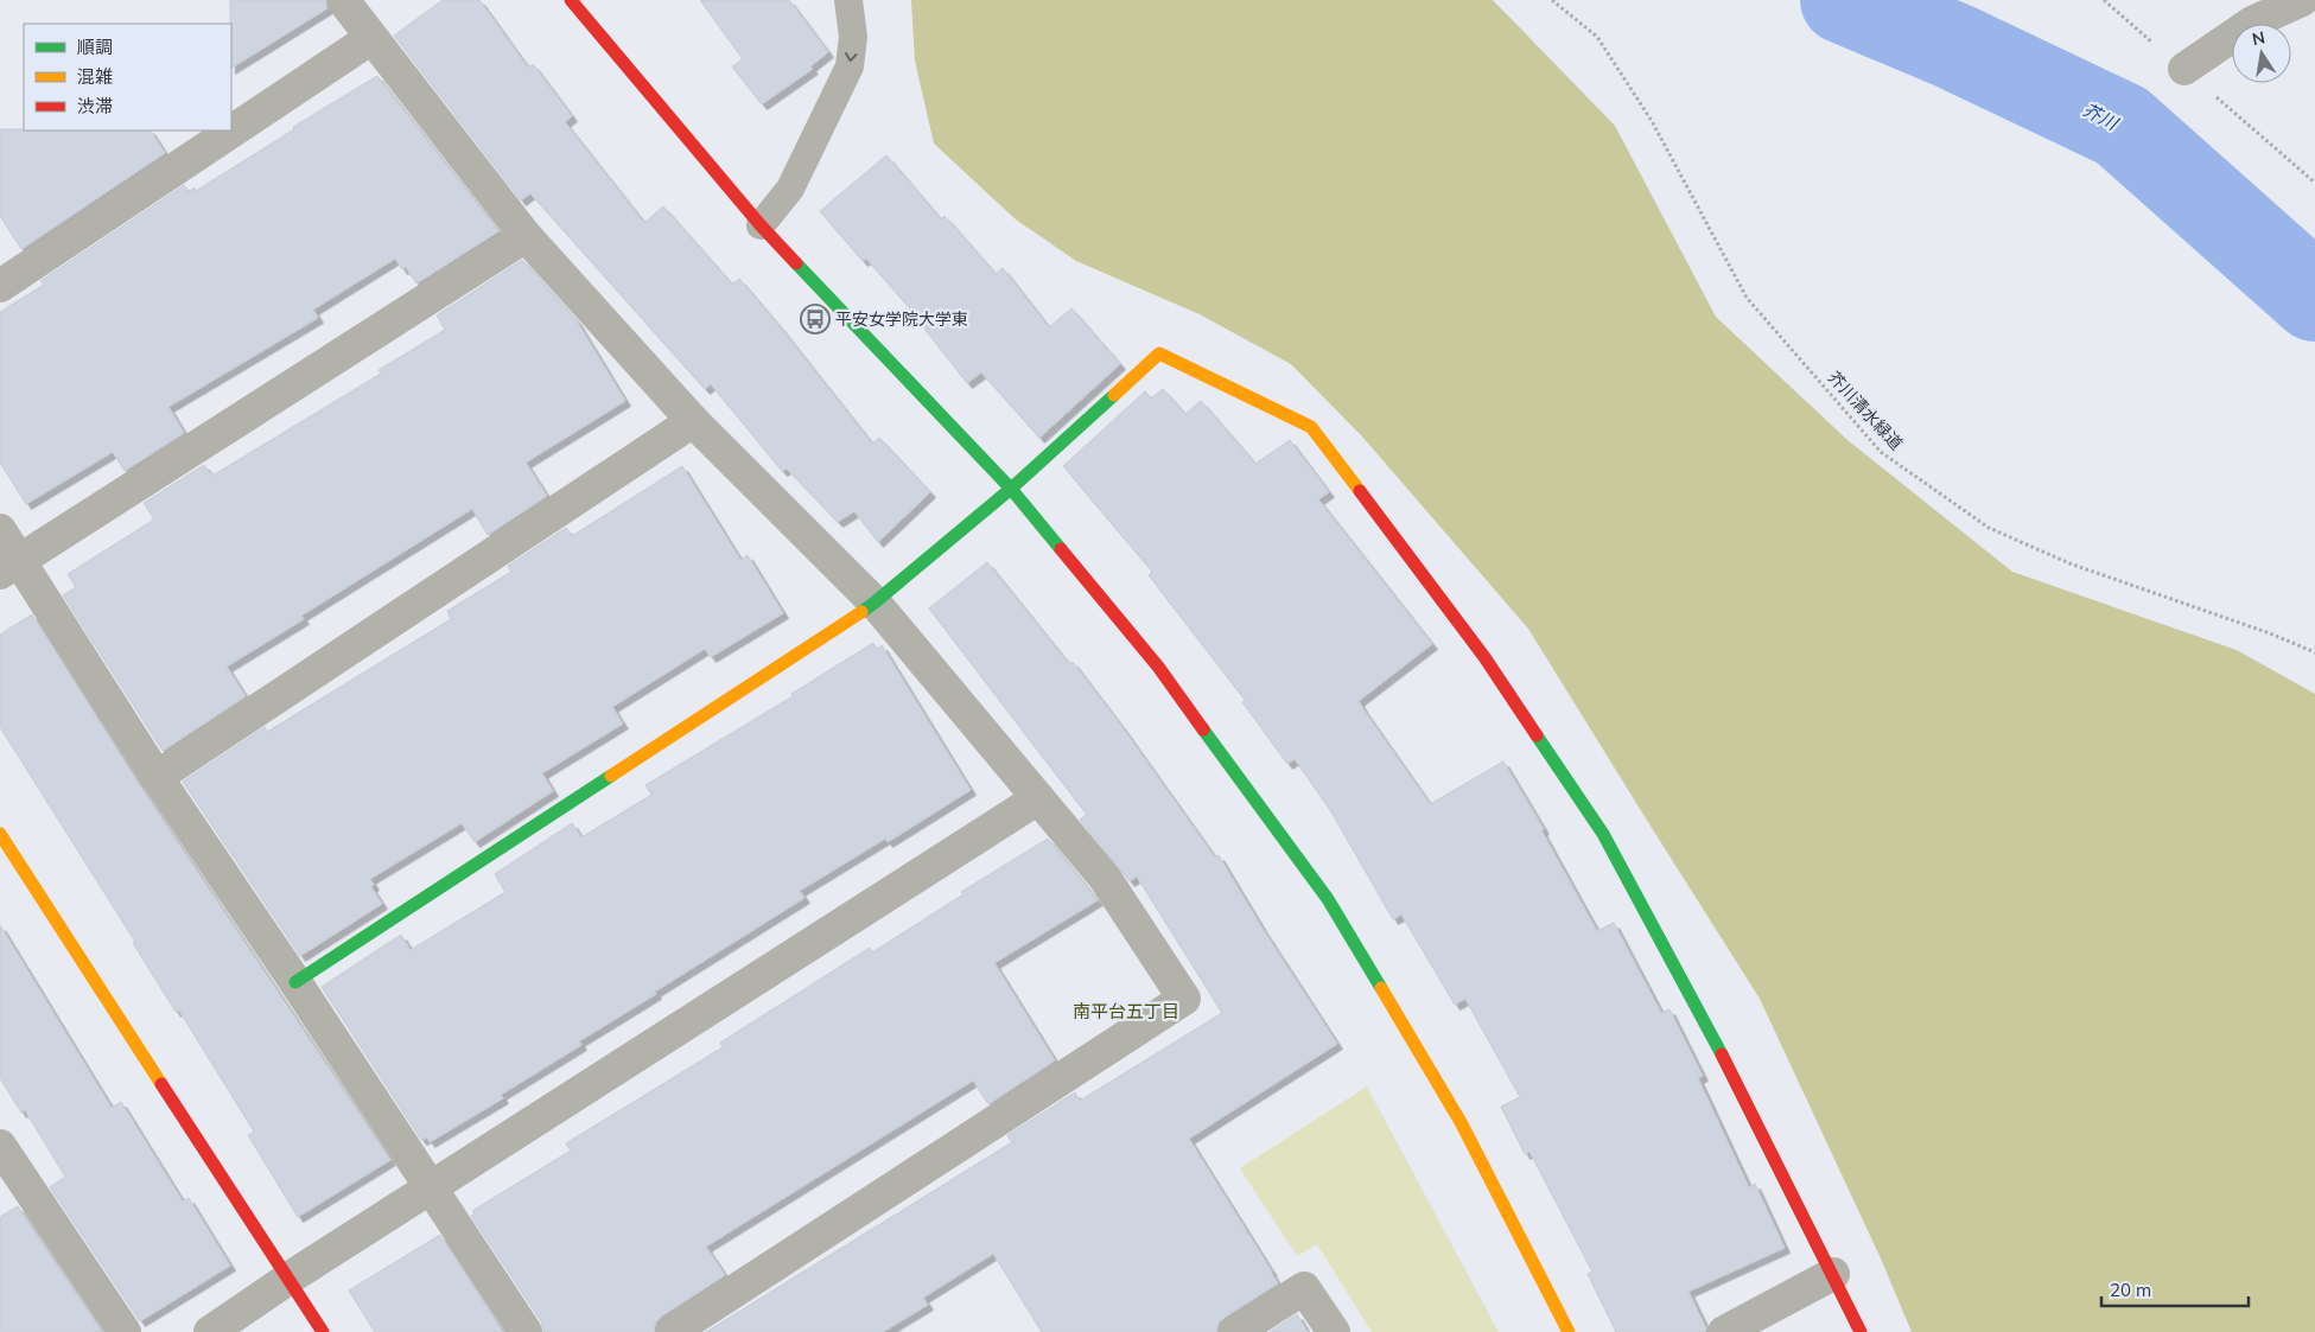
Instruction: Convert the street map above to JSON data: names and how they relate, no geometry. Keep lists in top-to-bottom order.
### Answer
{
  "streets": {
    "path": ["芥川清水緑道"]
  },
  "districts": ["南平台五丁目"],
  "water": ["芥川"],
  "places": {
    "bus stop": ["平安女学院大学東"]
  },
  "legend": ["順調", "混雑", "渋滞"],
  "scale_bar": "20 m",
  "north": "top"
}
